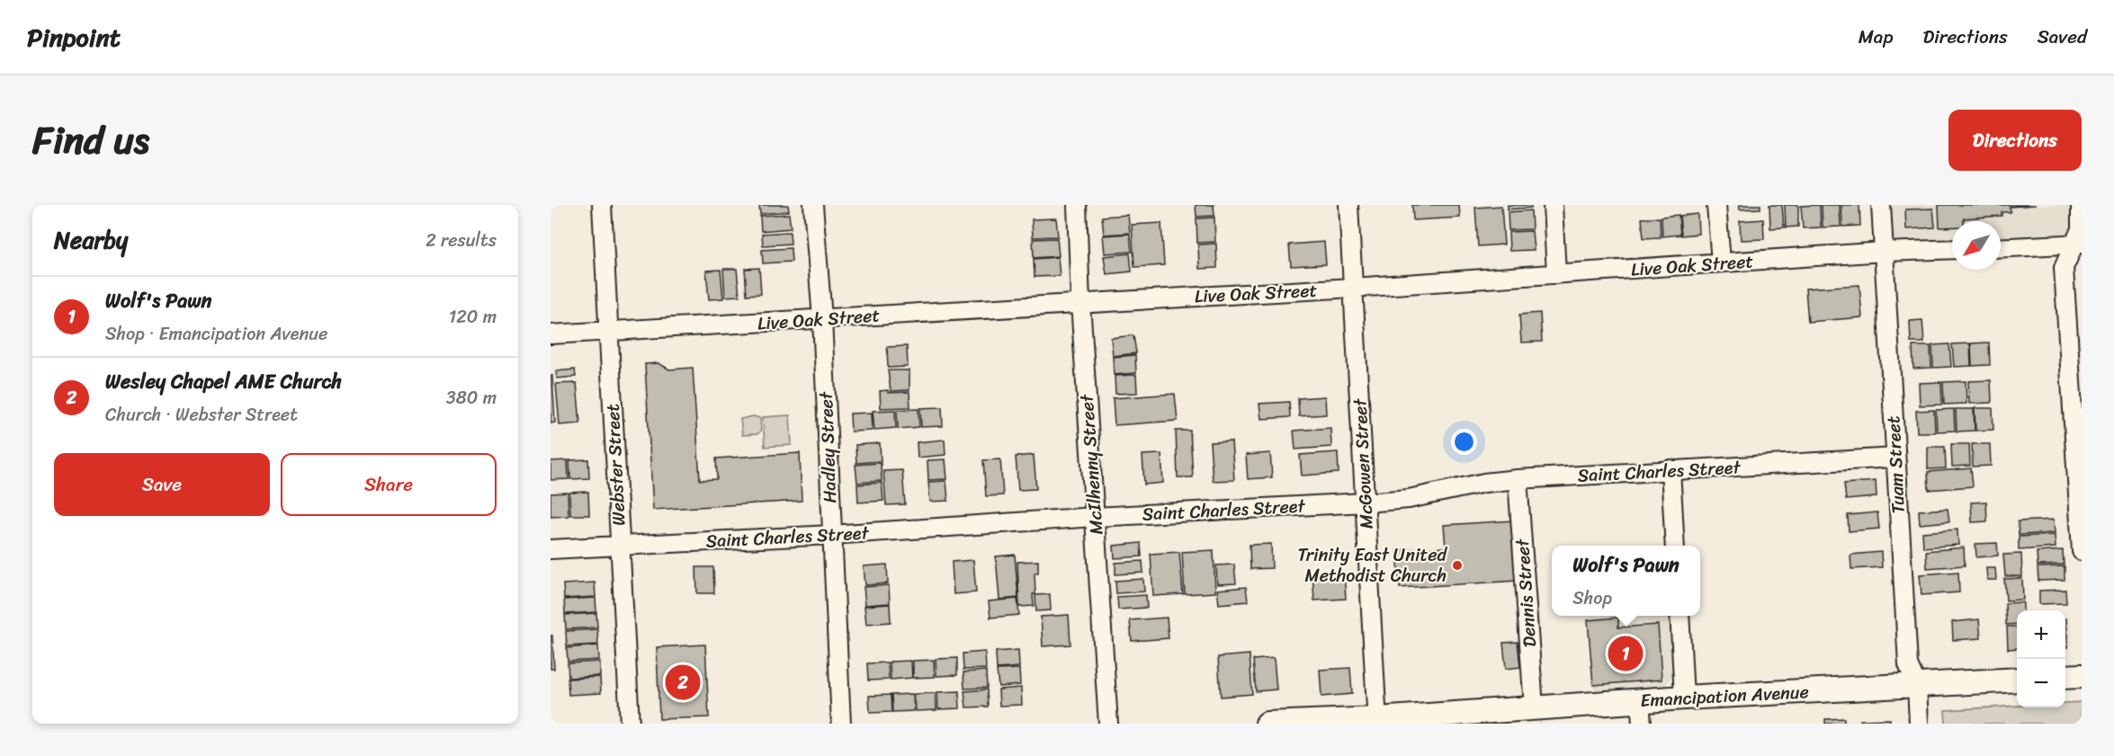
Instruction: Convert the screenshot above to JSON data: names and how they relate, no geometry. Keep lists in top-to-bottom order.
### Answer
{
  "streets": {
    "main road": ["Emancipation Avenue"],
    "street": [
      "Live Oak Street",
      "Hadley Street",
      "McGowen Street",
      "Webster Street",
      "McIlhenny Street",
      "Tuam Street",
      "Saint Charles Street",
      "Dennis Street"
    ]
  },
  "crossings": [
    ["Live Oak Street", "Hadley Street"],
    ["Live Oak Street", "McGowen Street"],
    ["Live Oak Street", "Webster Street"],
    ["Live Oak Street", "McIlhenny Street"],
    ["Live Oak Street", "Tuam Street"],
    ["Hadley Street", "Saint Charles Street"],
    ["McGowen Street", "Saint Charles Street"],
    ["McGowen Street", "Emancipation Avenue"],
    ["Webster Street", "Saint Charles Street"],
    ["McIlhenny Street", "Saint Charles Street"],
    ["Tuam Street", "Saint Charles Street"],
    ["Tuam Street", "Emancipation Avenue"],
    ["Saint Charles Street", "Dennis Street"],
    ["Dennis Street", "Emancipation Avenue"]
  ],
  "places": ["Trinity East United Methodist Church"],
  "north": "bottom left",
  "page": {
    "header": "Pinpoint",
    "nav": ["Map", "Directions", "Saved"],
    "title": "Find us",
    "buttons": [
      "Directions",
      ["Save", "Share"]
    ],
    "heading": ["Nearby", "2 results"],
    "list": [
      {
        "mark": "1",
        "name": "Wolf's Pawn",
        "note": "Shop · Emancipation Avenue",
        "value": "120 m"
      },
      {
        "mark": "2",
        "name": "Wesley Chapel AME Church",
        "note": "Church · Webster Street",
        "value": "380 m"
      }
    ],
    "popup": ["Wolf's Pawn", "Shop"],
    "map_buttons": ["+", "−"],
    "pins": ["1", "2"]
  }
}
